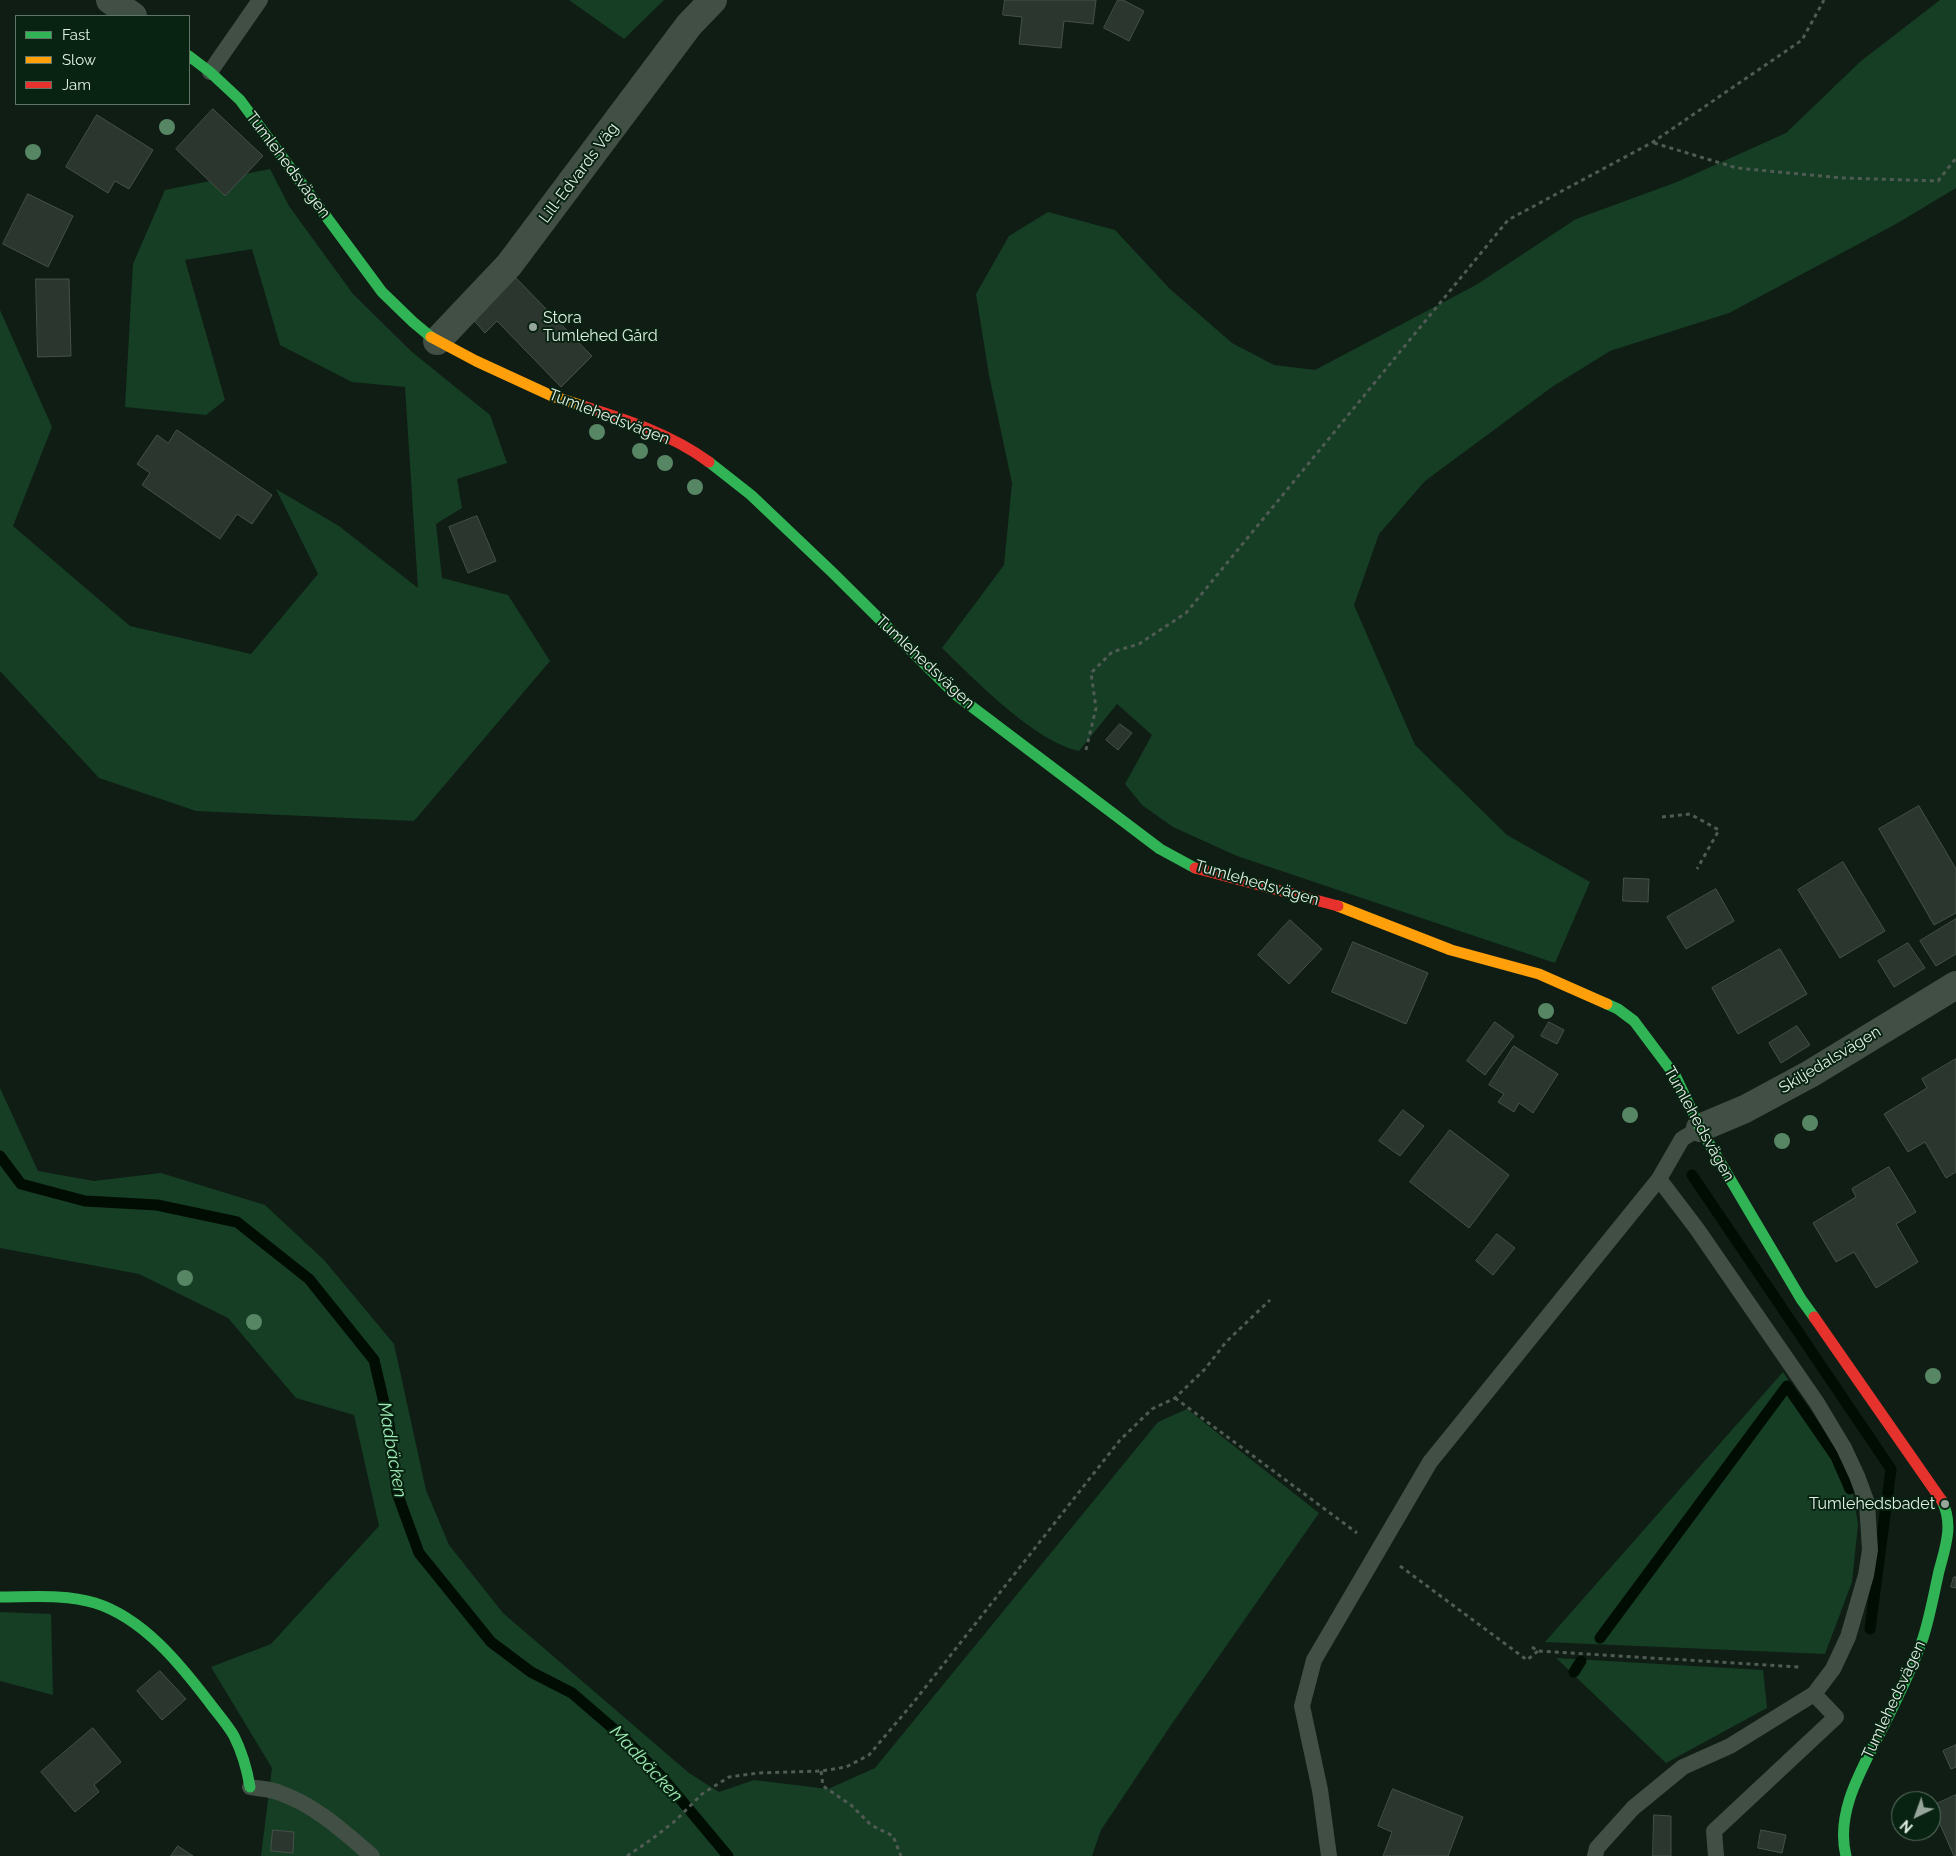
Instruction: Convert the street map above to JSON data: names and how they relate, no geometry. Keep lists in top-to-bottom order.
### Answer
{
  "streets": {
    "street": ["Tumlehedsvägen", "Lill-Edvards Väg", "Skiljedalsvägen"]
  },
  "crossings": [
    ["Tumlehedsvägen", "Lill-Edvards Väg"],
    ["Tumlehedsvägen", "Skiljedalsvägen"]
  ],
  "water": ["Madbäcken"],
  "places": ["Stora Tumlehed Gård", "Tumlehedsbadet"],
  "legend": ["Fast", "Slow", "Jam"],
  "north": "bottom left"
}
